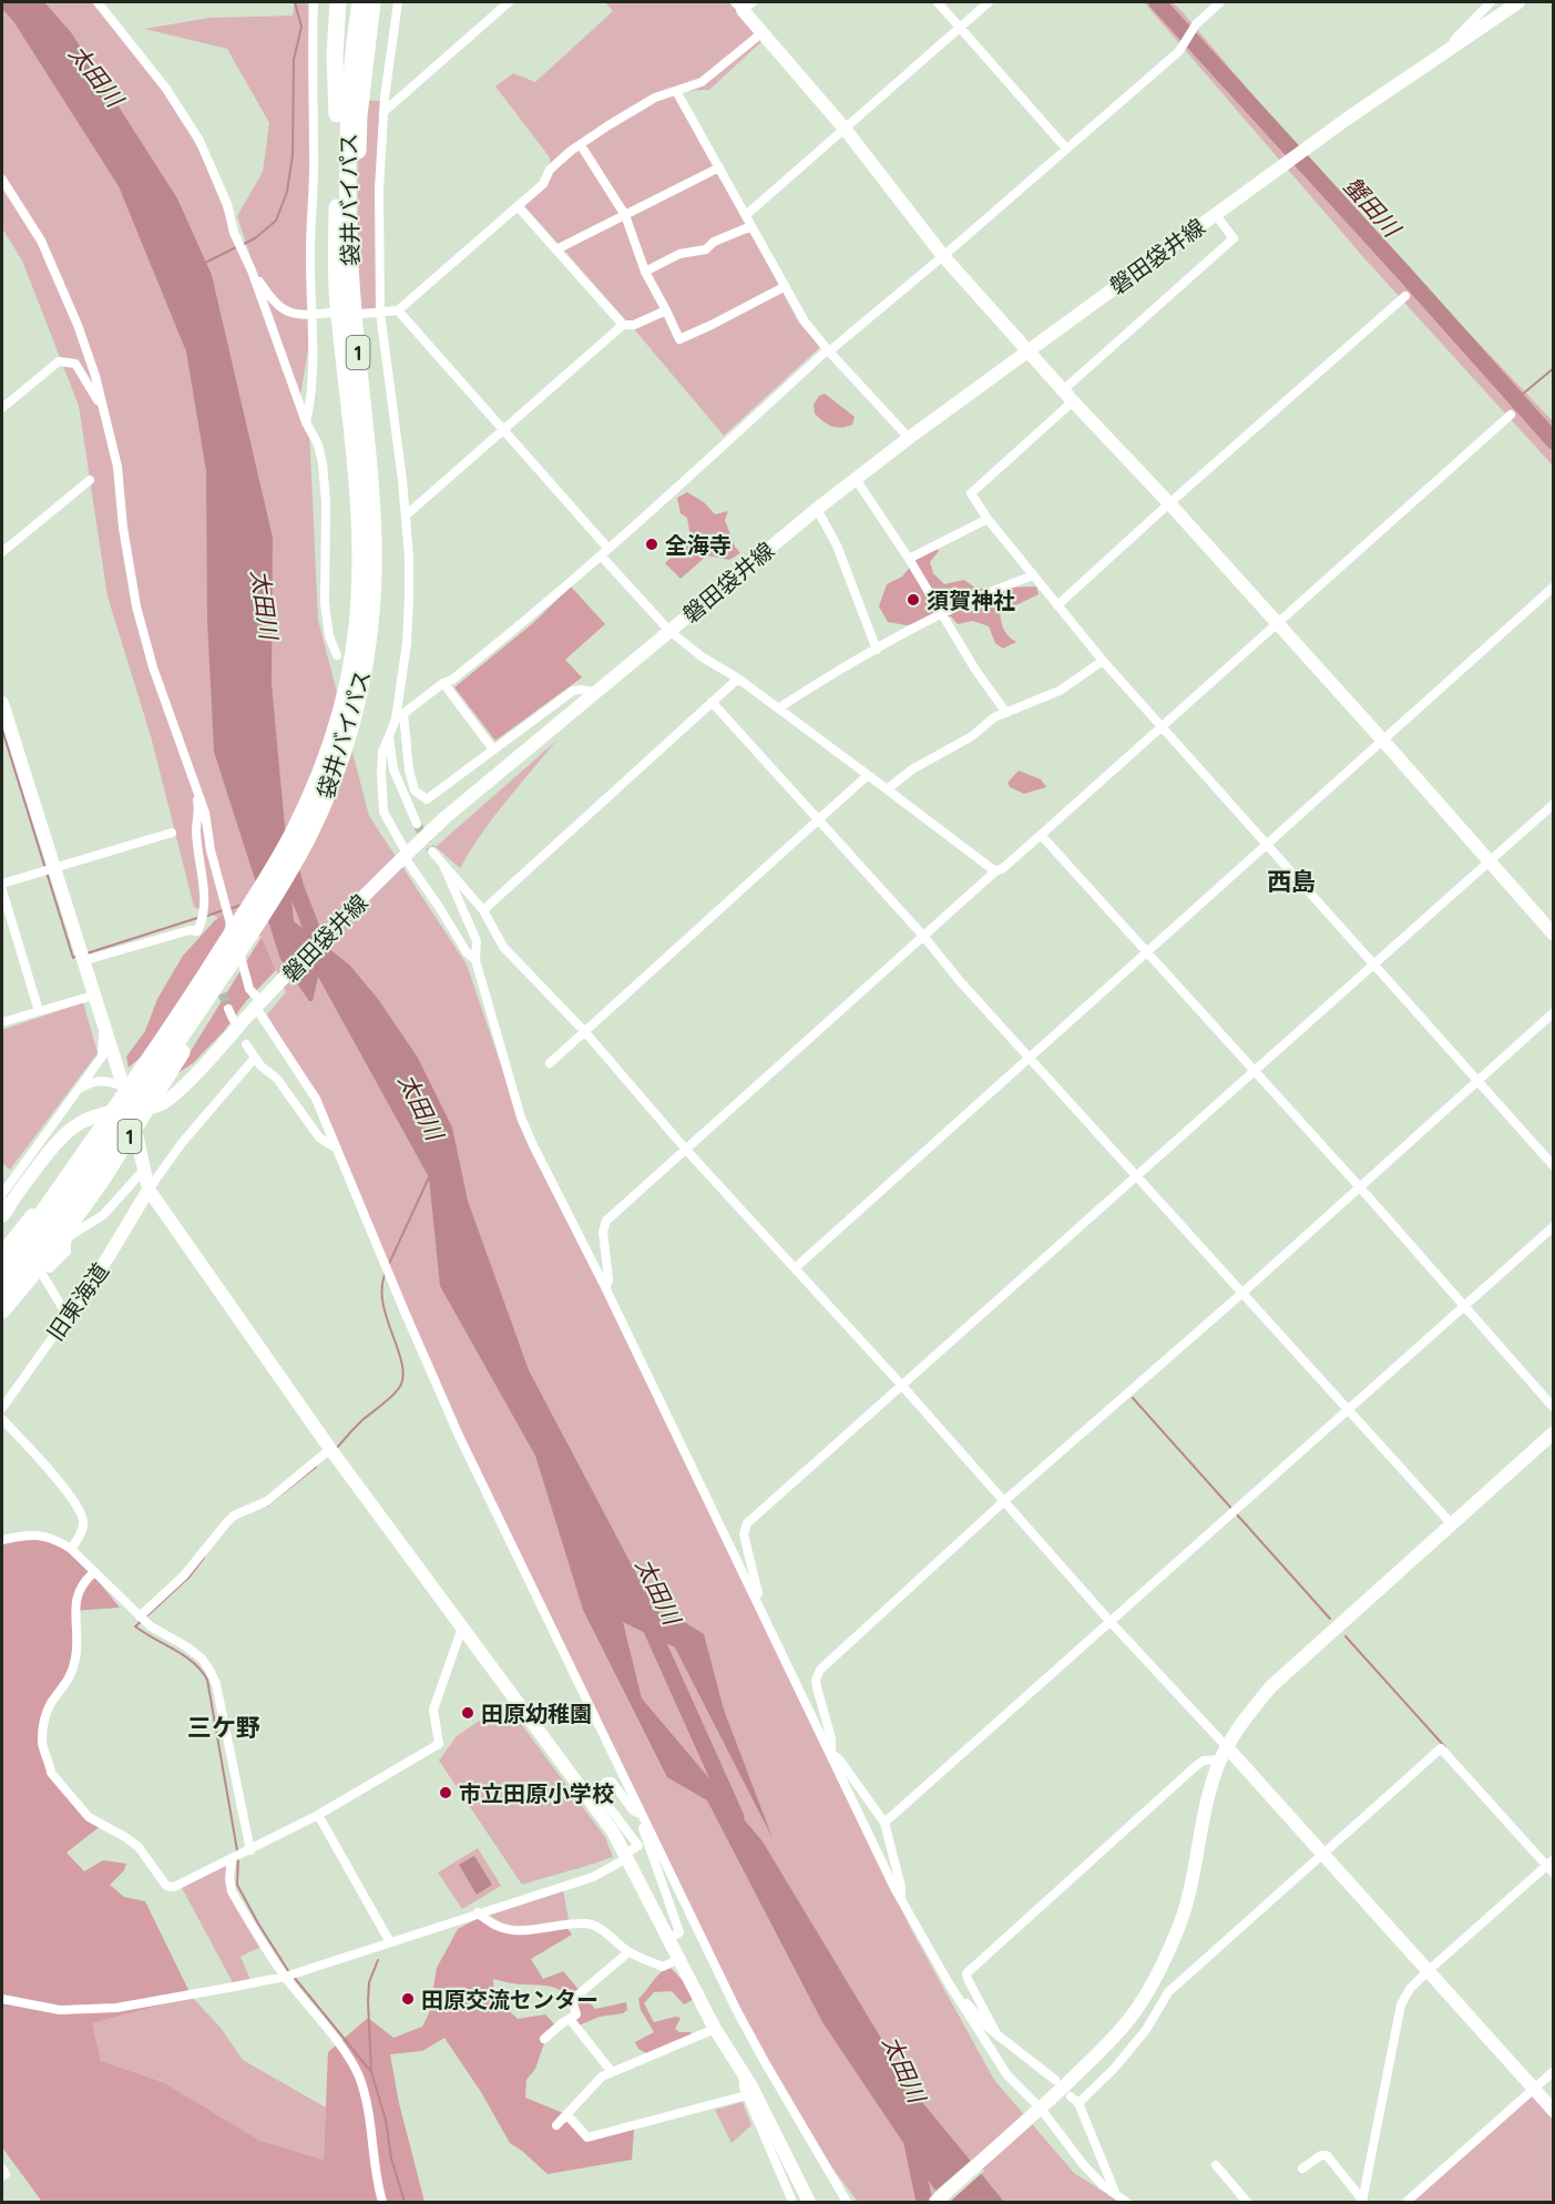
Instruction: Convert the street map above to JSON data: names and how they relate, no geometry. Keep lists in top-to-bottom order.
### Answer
{
  "streets": {
    "highway": ["袋井バイパス", "1"],
    "street": ["磐田袋井線", "旧東海道"]
  },
  "districts": ["西島", "三ケ野"],
  "water": ["太田川", "蟹田川"],
  "places": [
    "全海寺",
    "須賀神社",
    "田原幼稚園",
    "市立田原小学校",
    "田原交流センター"
  ]
}
